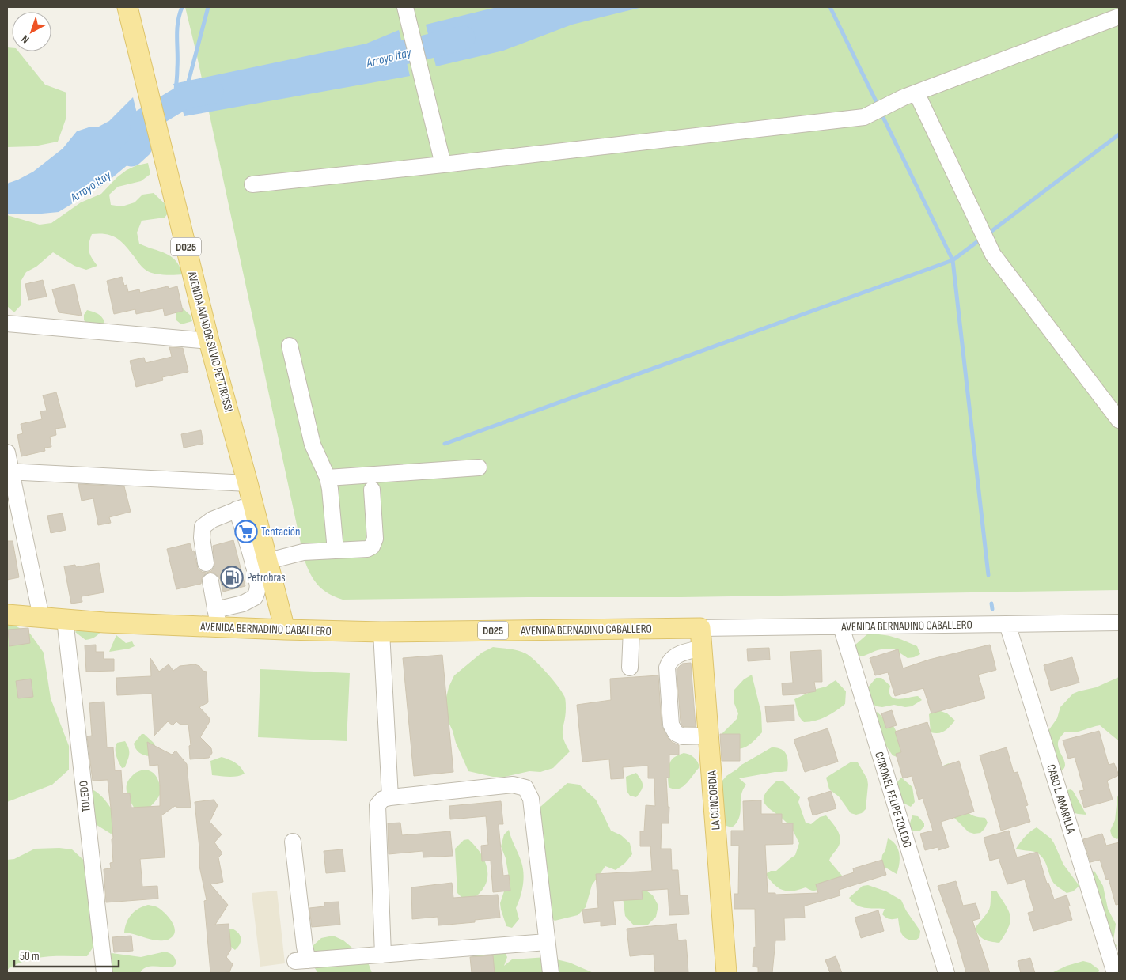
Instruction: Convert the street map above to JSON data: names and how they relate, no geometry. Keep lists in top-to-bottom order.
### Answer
{
  "streets": {
    "main road": [
      "D025",
      "AVENIDA AVIADOR SILVIO PETTIROSSI",
      "AVENIDA BERNADINO CABALLERO",
      "LA CONCORDIA"
    ],
    "street": ["TOLEDO", "CABO L. AMARILLA", "CORONEL FELIPE TOLEDO"]
  },
  "crossings": [
    ["AVENIDA AVIADOR SILVIO PETTIROSSI", "AVENIDA BERNADINO CABALLERO"],
    ["AVENIDA BERNADINO CABALLERO", "TOLEDO"],
    ["AVENIDA BERNADINO CABALLERO", "CABO L. AMARILLA"],
    ["AVENIDA BERNADINO CABALLERO", "CORONEL FELIPE TOLEDO"],
    ["AVENIDA BERNADINO CABALLERO", "LA CONCORDIA"]
  ],
  "water": ["Arroyo Itay"],
  "places": {
    "supermarket": ["Tentación"],
    "fuel station": ["Petrobras"]
  },
  "scale_bar": "50 m",
  "north": "bottom left"
}
